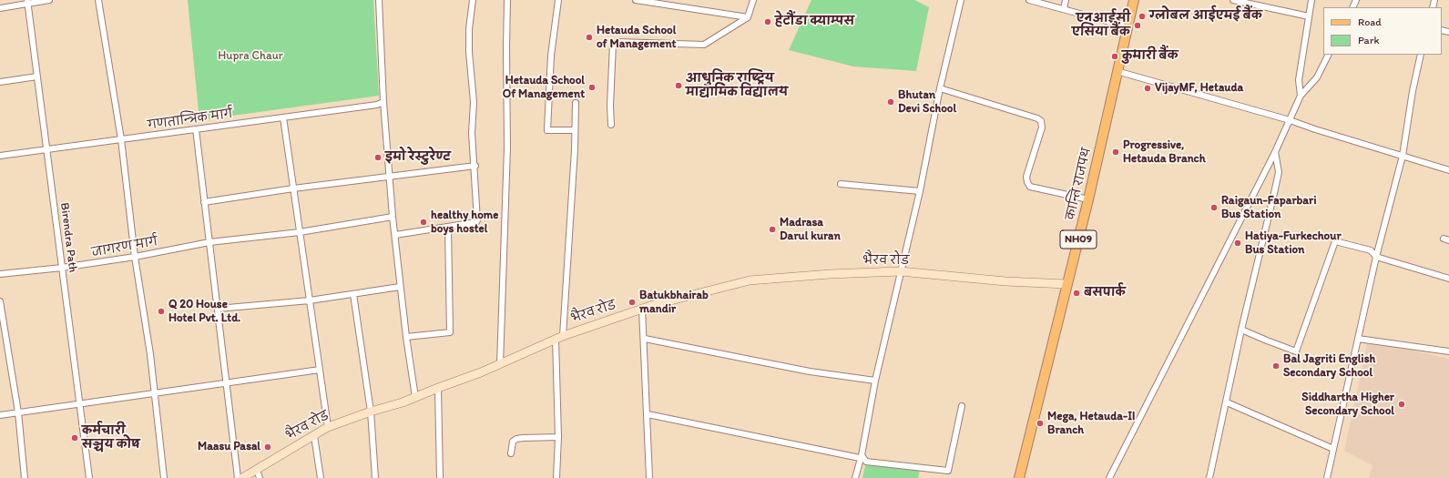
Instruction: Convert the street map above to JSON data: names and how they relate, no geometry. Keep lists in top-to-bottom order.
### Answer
{
  "streets": {
    "main road": ["कान्ति राजपथ", "NH09", "भैरव रोड"],
    "street": ["गणतान्त्रिक मार्ग", "Birendra Path", "जागरण मार्ग"]
  },
  "crossings": [
    ["गणतान्त्रिक मार्ग", "Birendra Path"],
    ["कान्ति राजपथ", "भैरव रोड"],
    ["Birendra Path", "जागरण मार्ग"]
  ],
  "parks": ["Hupra Chaur"],
  "places": [
    "ग्लोबल आईएमई बैंक",
    "हेटौंडा क्याम्पस",
    "एनआईसी एसिया बैंक",
    "Hetauda School of Management",
    "कुमारी बैंक",
    "आधुनिक राष्ट्रिय माद्यामिक विद्यालय",
    "Hetauda School Of Management",
    "VijayMF, Hetauda",
    "Bhutan Devi School",
    "Progressive, Hetauda Branch",
    "इमो रेस्टुरेण्ट",
    "Raigaun-Faparbari Bus Station",
    "healthy home boys hostel",
    "Madrasa Darul kuran",
    "Hatiya-Furkechour Bus Station",
    "बसपार्क",
    "Batukbhairab mandir",
    "Q 20 House Hotel Pvt. Ltd.",
    "Bal Jagriti English Secondary School",
    "Siddhartha Higher Secondary School",
    "Mega, Hetauda-II Branch",
    "कर्मचारी सञ्चय कोष",
    "Maasu Pasal"
  ],
  "legend": ["Road", "Park"]
}
